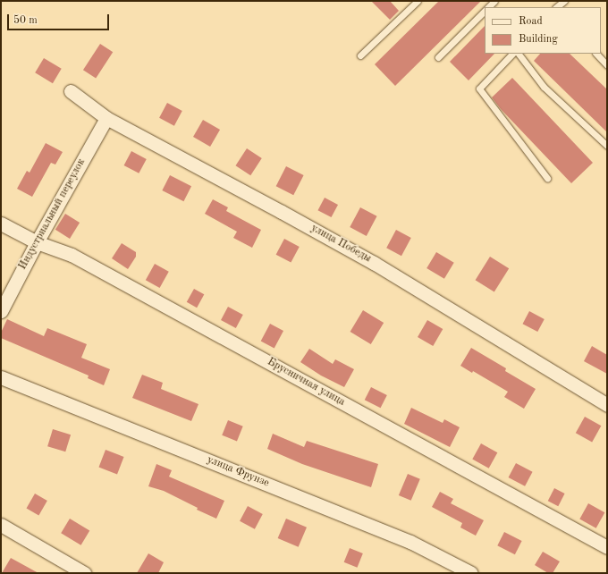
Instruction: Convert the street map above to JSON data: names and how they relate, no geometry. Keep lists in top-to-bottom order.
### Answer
{
  "streets": {
    "street": [
      "Индустриальный переулок",
      "улица Победы",
      "Брусничная улица",
      "улица Фрунзе"
    ]
  },
  "crossings": [
    ["Индустриальный переулок", "улица Победы"],
    ["Индустриальный переулок", "Брусничная улица"]
  ],
  "legend": ["Road", "Building"],
  "scale_bar": "50 m"
}
